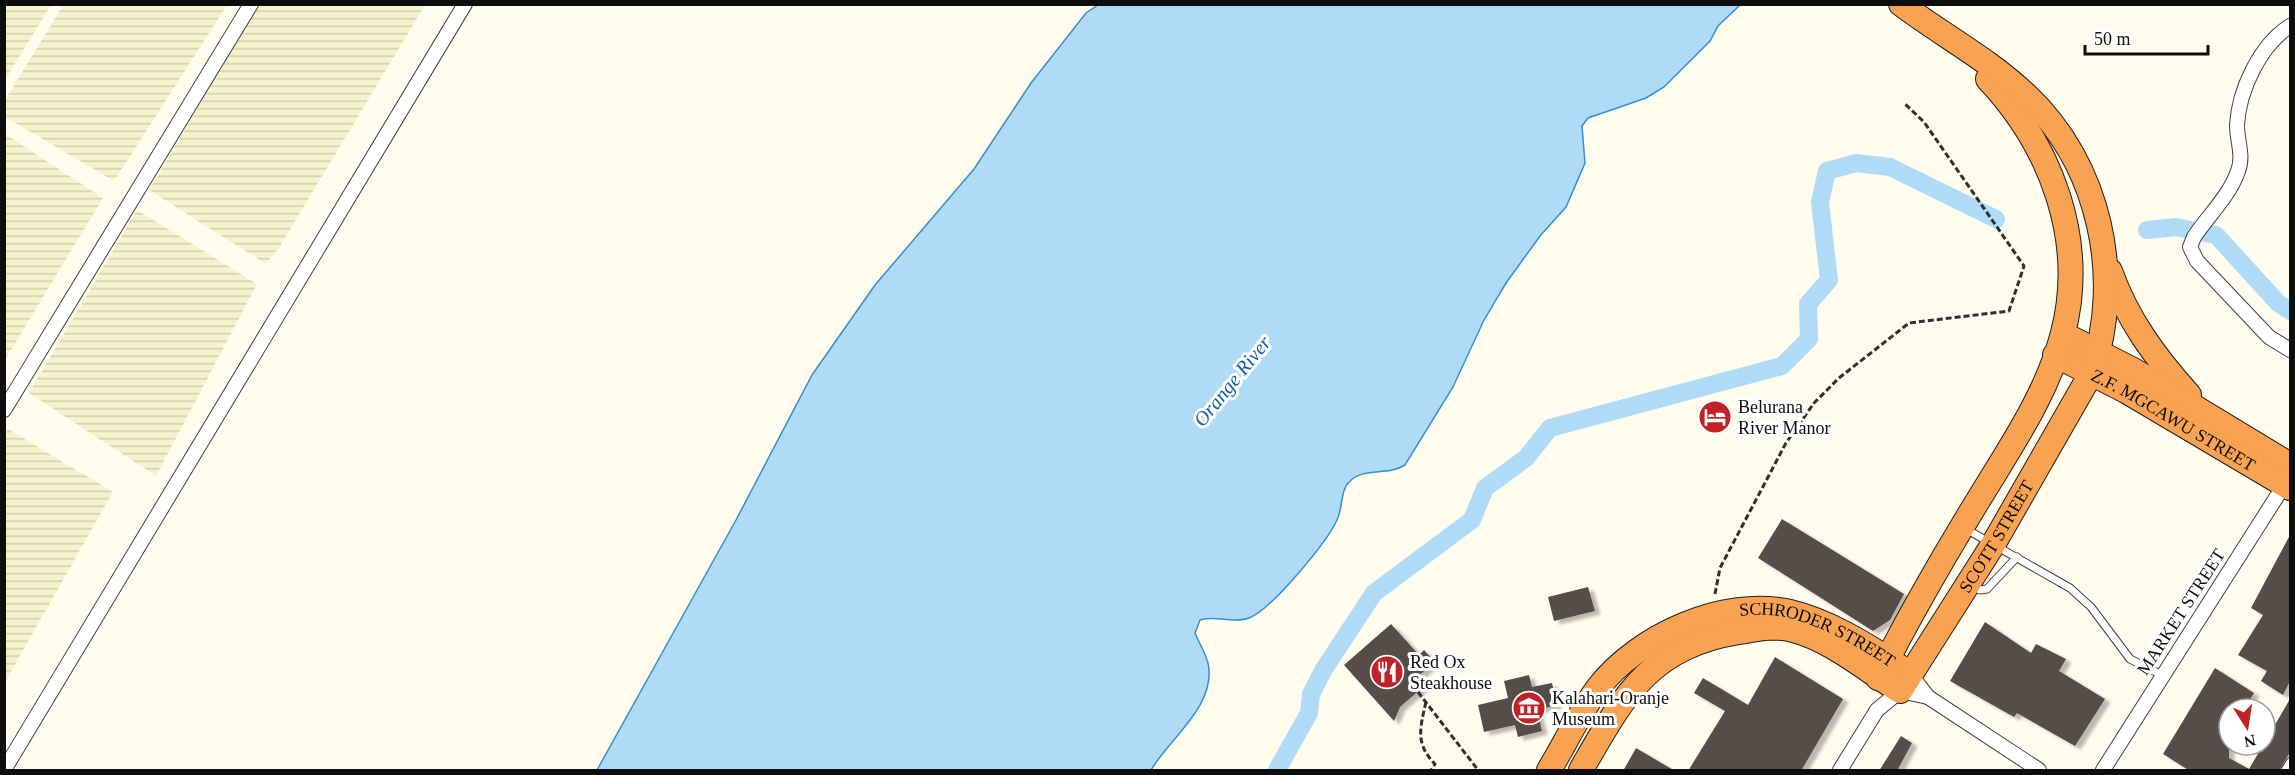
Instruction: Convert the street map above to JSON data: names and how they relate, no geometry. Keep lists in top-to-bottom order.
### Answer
{
  "streets": {
    "highway": ["Z.F. MGCAWU STREET", "SCOTT STREET", "SCHRODER STREET"],
    "street": ["MARKET STREET"]
  },
  "crossings": [
    ["Z.F. MGCAWU STREET", "SCOTT STREET"],
    ["Z.F. MGCAWU STREET", "MARKET STREET"],
    ["SCOTT STREET", "SCHRODER STREET"]
  ],
  "water": ["Orange River"],
  "places": {
    "hotel": ["Belurana River Manor"],
    "restaurant": ["Red Ox Steakhouse"],
    "museum": ["Kalahari-Oranje Museum"]
  },
  "scale_bar": "50 m",
  "north": "bottom"
}
